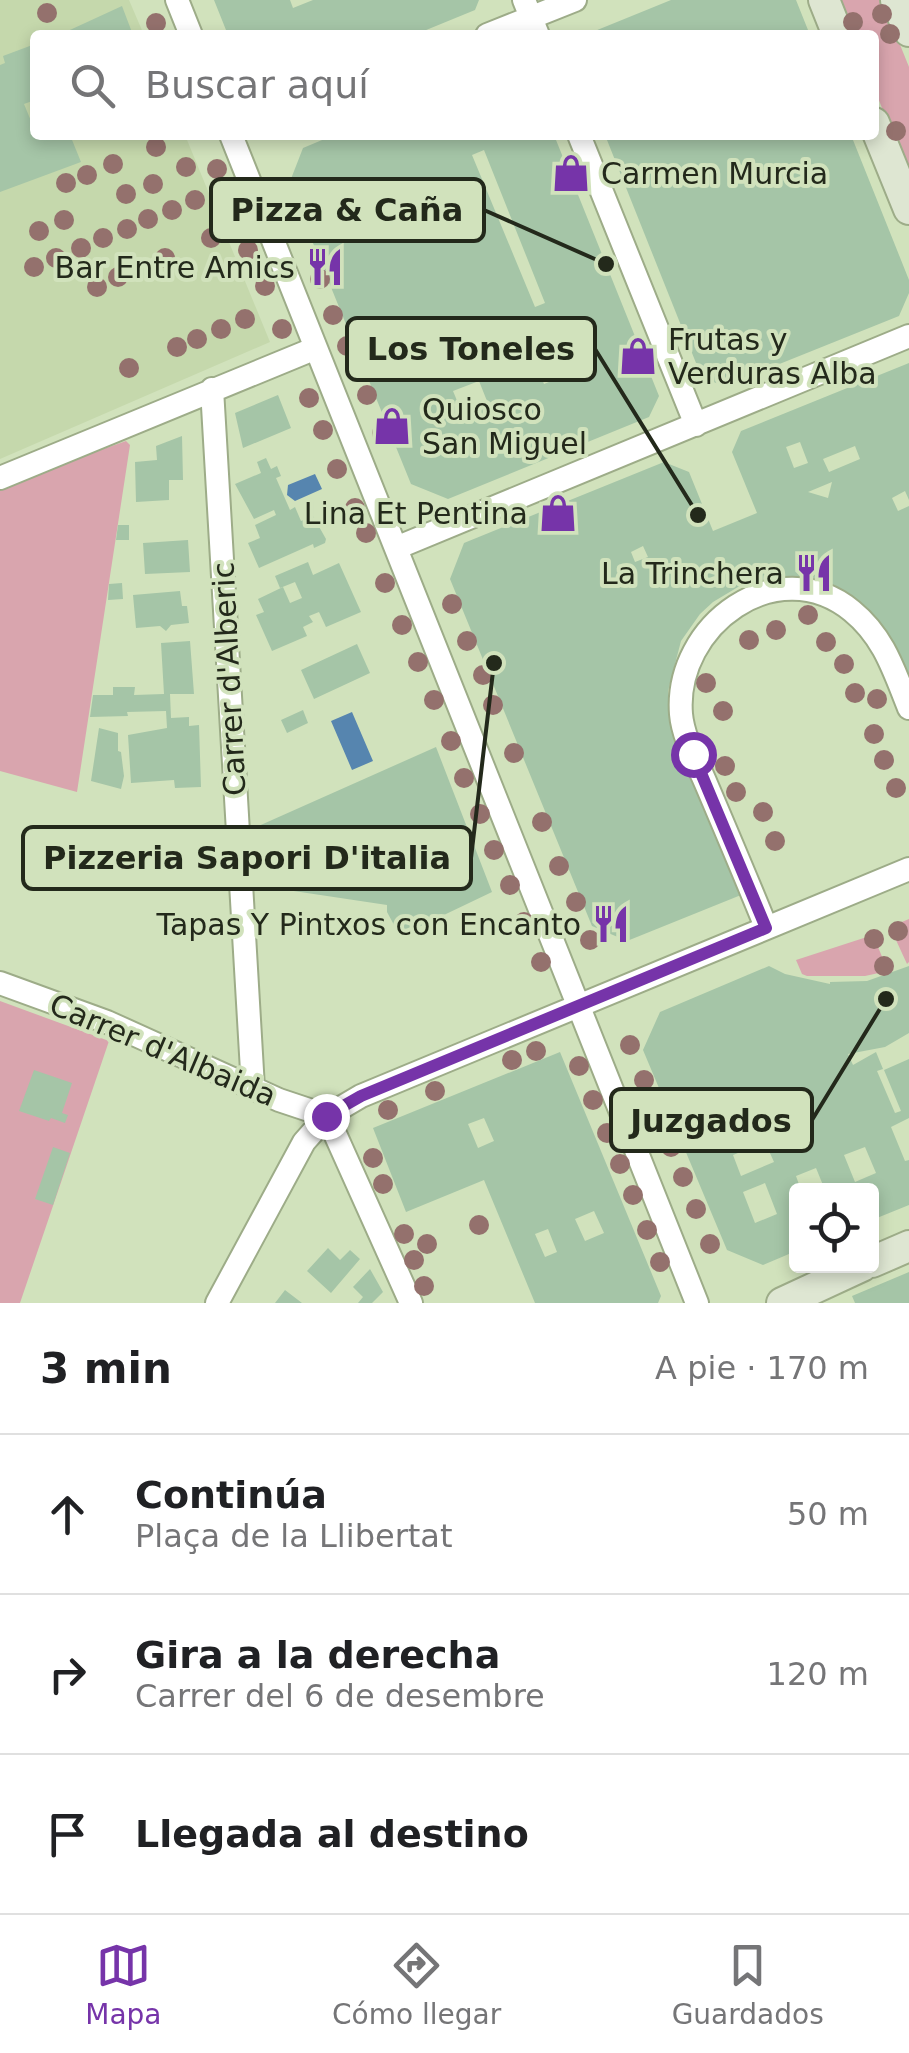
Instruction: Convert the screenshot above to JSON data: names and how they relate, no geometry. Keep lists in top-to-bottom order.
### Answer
{
  "streets": {
    "street": ["Carrer d'Alberic", "Carrer d'Albaida"]
  },
  "crossings": [
    ["Carrer d'Alberic", "Carrer d'Albaida"]
  ],
  "places": {
    "shop": [
      "Carmen Murcia",
      "Frutas y Verduras Alba",
      "Quiosco San Miguel",
      "Lina Et Pentina"
    ],
    "other": [
      "Pizza & Caña",
      "Los Toneles",
      "Pizzeria Sapori D'italia",
      "Juzgados"
    ],
    "restaurant": ["Bar Entre Amics", "La Trinchera", "Tapas Y Pintxos con Encanto"]
  },
  "page": {
    "search": "Buscar aquí",
    "heading": ["3 min", "A pie · 170 m"],
    "list": [
      ["Continúa", "Plaça de la Llibertat", "50 m"],
      ["Gira a la derecha", "Carrer del 6 de desembre", "120 m"],
      "Llegada al destino"
    ],
    "nav": ["Mapa", "Cómo llegar", "Guardados"]
  }
}
